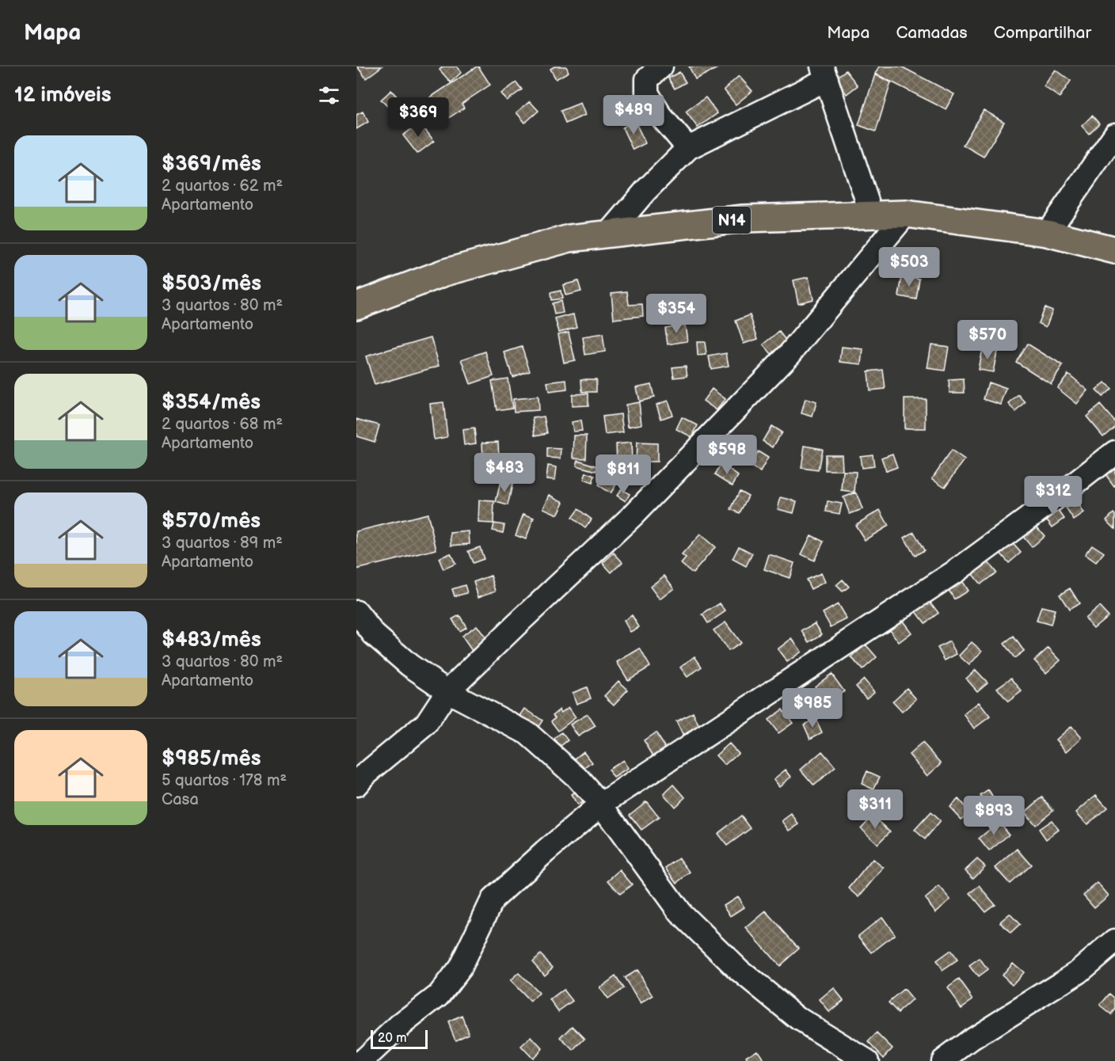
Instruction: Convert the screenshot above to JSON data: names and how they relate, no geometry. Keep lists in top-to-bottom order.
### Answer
{
  "streets": {
    "main road": ["N14"]
  },
  "scale_bar": "20 m",
  "page": {
    "header": "Mapa",
    "nav": ["Mapa", "Camadas", "Compartilhar"],
    "heading": "12 imóveis",
    "price": [
      "$489",
      "$369",
      "$503",
      "$354",
      "$570",
      "$598",
      "$483",
      "$811",
      "$312",
      "$985",
      "$311",
      "$893"
    ],
    "list": [
      {
        "name": "$369/mês",
        "note": "2 quartos · 62 m² · Apartamento"
      },
      {
        "name": "$503/mês",
        "note": "3 quartos · 80 m² · Apartamento"
      },
      {
        "name": "$354/mês",
        "note": "2 quartos · 68 m² · Apartamento"
      },
      {
        "name": "$570/mês",
        "note": "3 quartos · 89 m² · Apartamento"
      },
      {
        "name": "$483/mês",
        "note": "3 quartos · 80 m² · Apartamento"
      },
      {
        "name": "$985/mês",
        "note": "5 quartos · 178 m² · Casa"
      }
    ],
    "scale": "20 m"
  }
}
